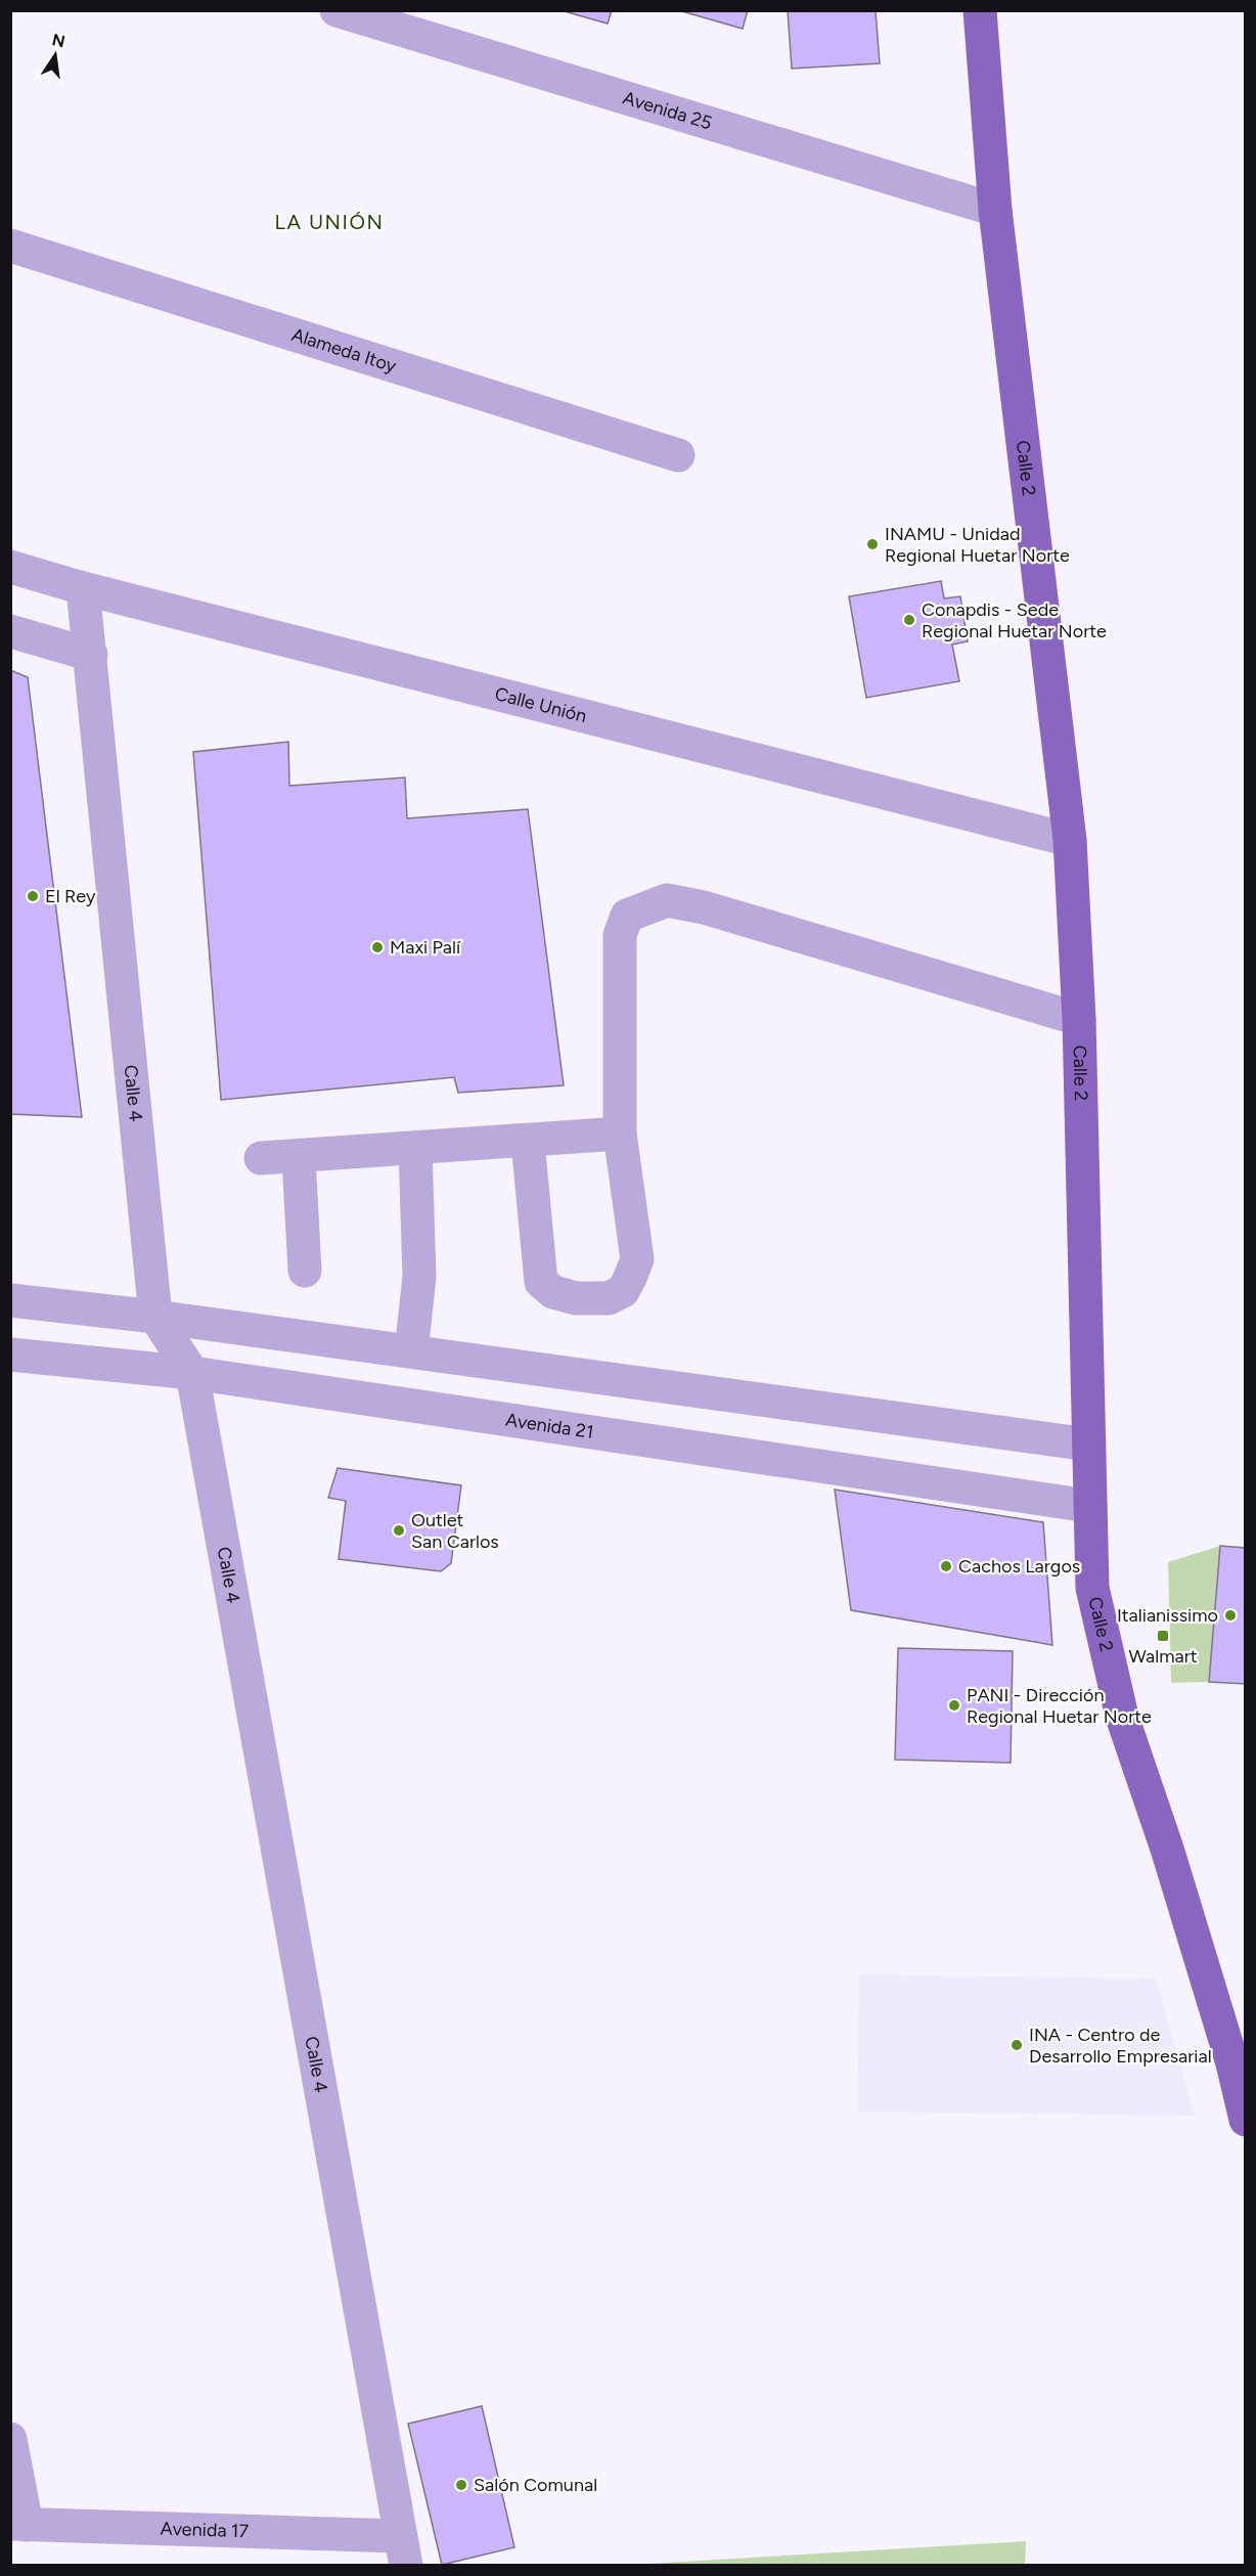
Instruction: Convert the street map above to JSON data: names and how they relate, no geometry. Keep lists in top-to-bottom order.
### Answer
{
  "streets": {
    "main road": ["Calle 2"],
    "street": [
      "Avenida 25",
      "Alameda Itoy",
      "Calle Unión",
      "Calle 4",
      "Avenida 21",
      "Avenida 17"
    ]
  },
  "crossings": [
    ["Avenida 25", "Calle 2"],
    ["Calle 2", "Calle Unión"],
    ["Calle 2", "Avenida 21"],
    ["Calle Unión", "Calle 4"],
    ["Calle 4", "Avenida 21"],
    ["Calle 4", "Avenida 17"]
  ],
  "districts": ["LA UNIÓN"],
  "places": {
    "other": [
      "INAMU - Unidad Regional Huetar Norte",
      "Conapdis - Sede Regional Huetar Norte",
      "El Rey",
      "Maxi Palí",
      "Outlet San Carlos",
      "Cachos Largos",
      "Italianissimo",
      "PANI - Dirección Regional Huetar Norte",
      "INA - Centro de Desarrollo Empresarial",
      "Salón Comunal"
    ],
    "transit": ["Walmart"]
  },
  "north": "top"
}
